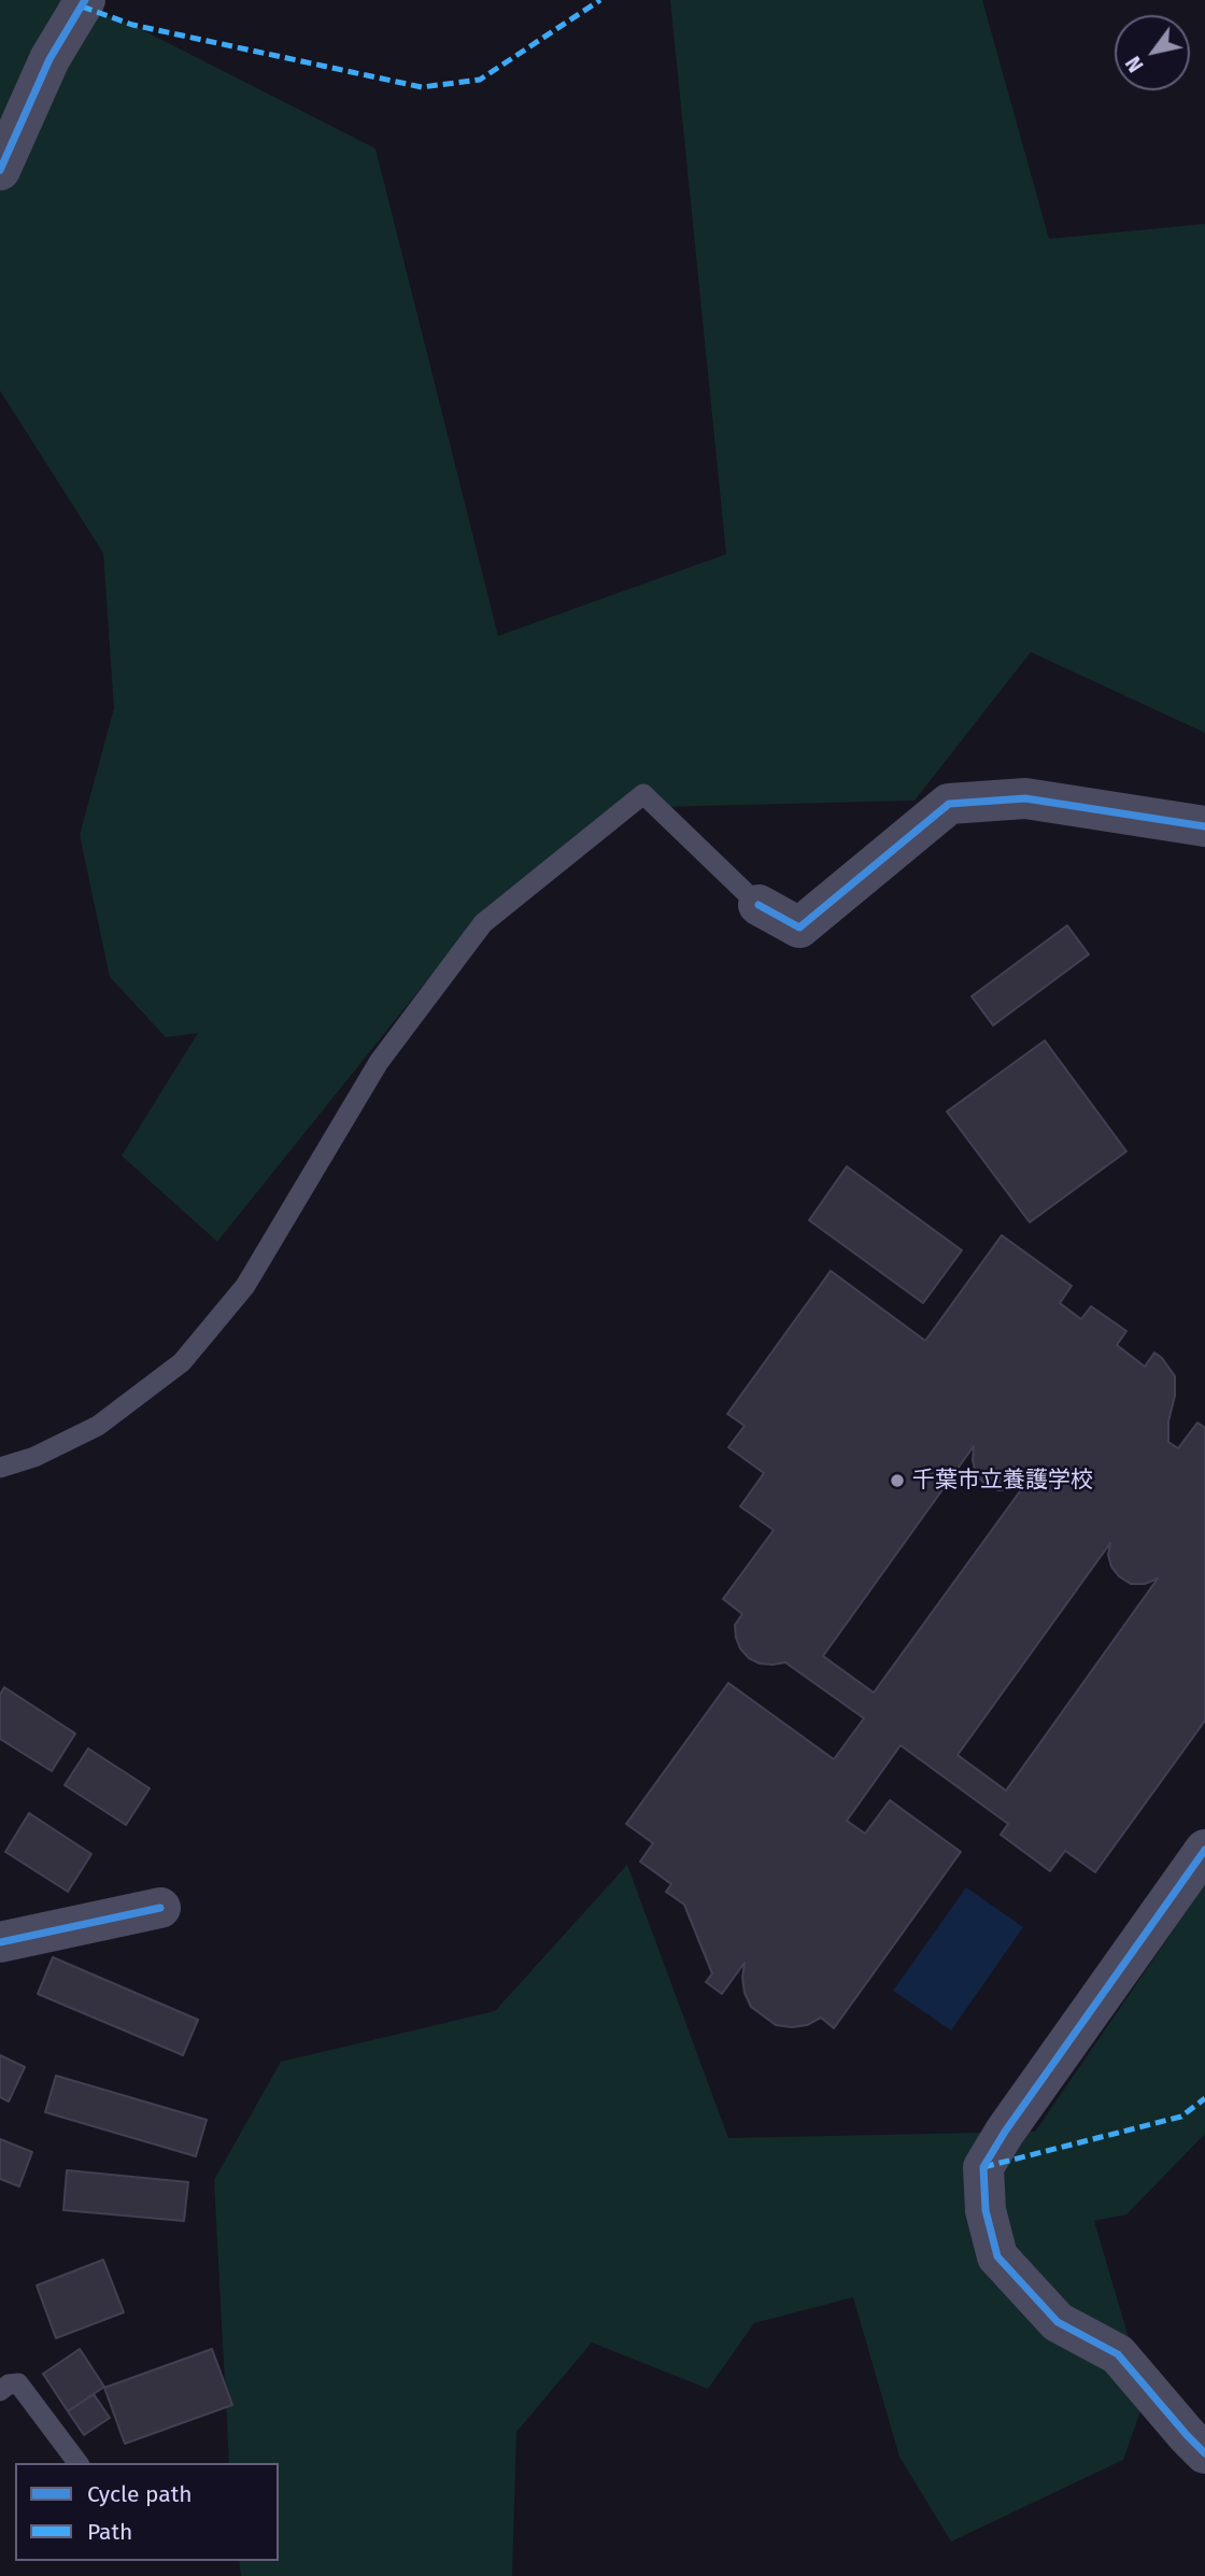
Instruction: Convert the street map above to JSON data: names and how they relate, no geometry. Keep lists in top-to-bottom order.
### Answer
{
  "places": ["千葉市立養護学校"],
  "legend": ["Cycle path", "Path"],
  "north": "bottom left"
}
